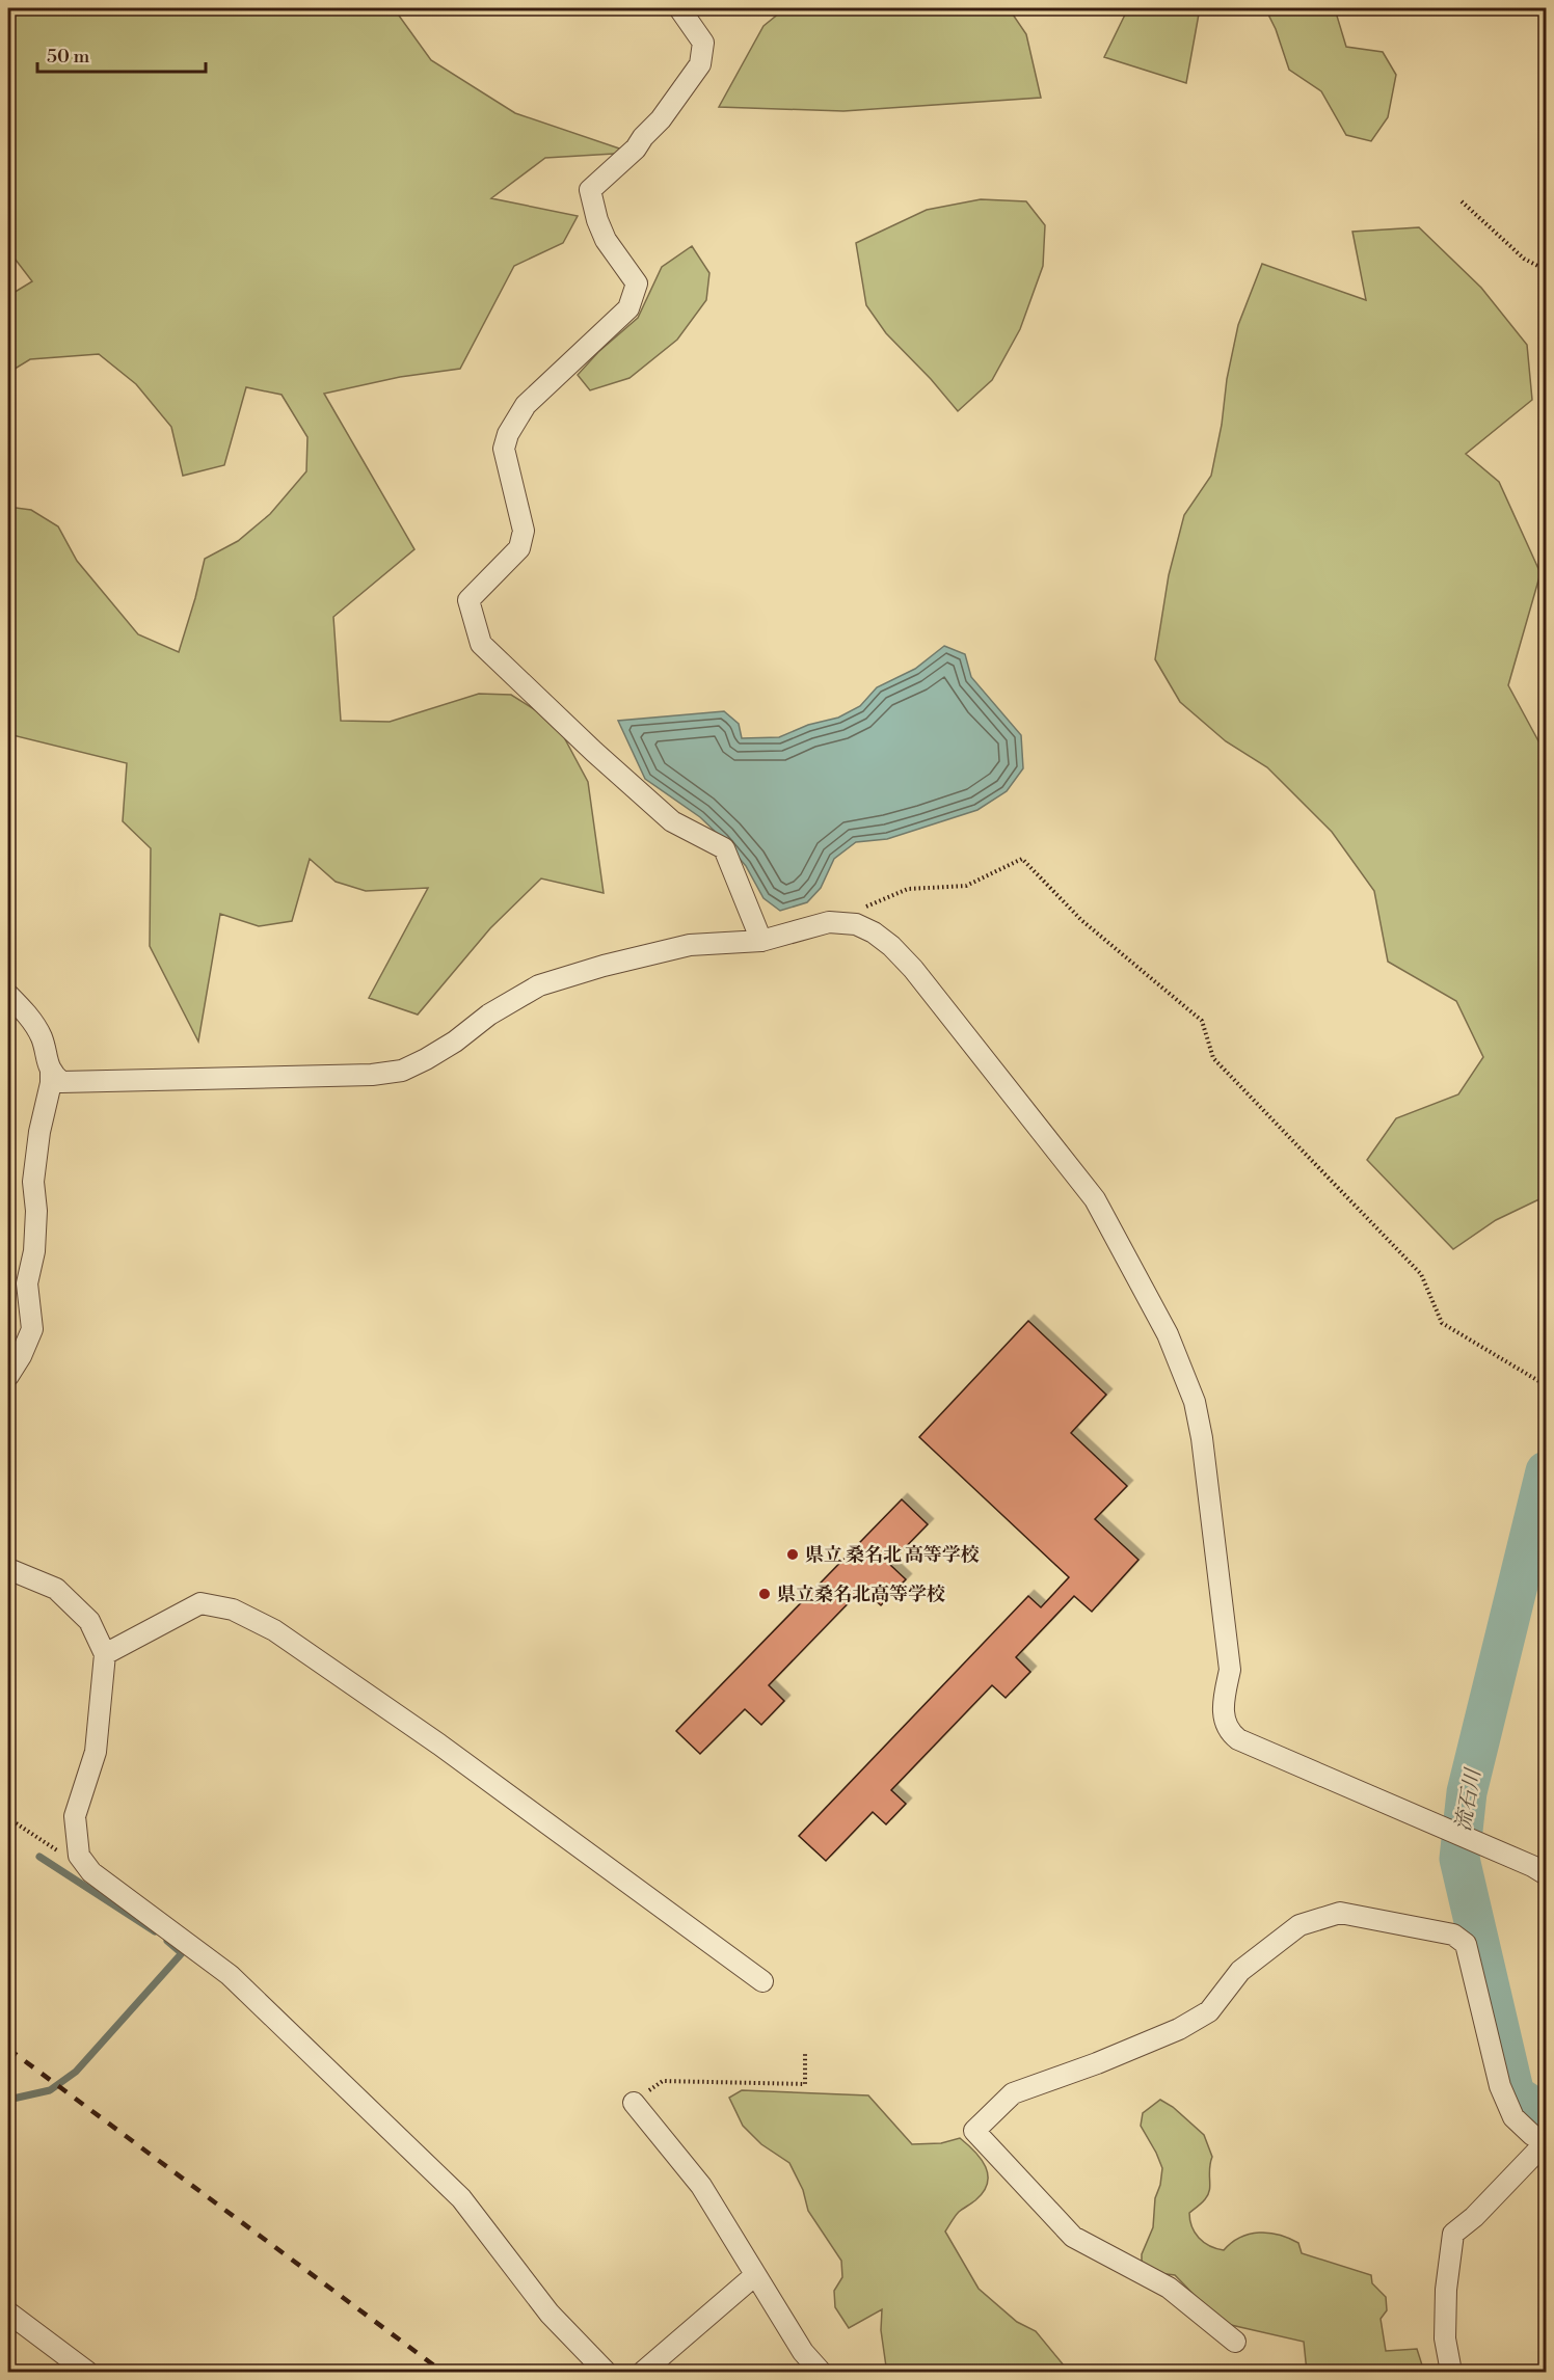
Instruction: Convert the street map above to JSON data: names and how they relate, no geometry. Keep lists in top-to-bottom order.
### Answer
{
  "water": ["流石川"],
  "places": ["県立 桑名北 高等学校", "県立桑名北高等学校"],
  "scale_bar": "50 m"
}
